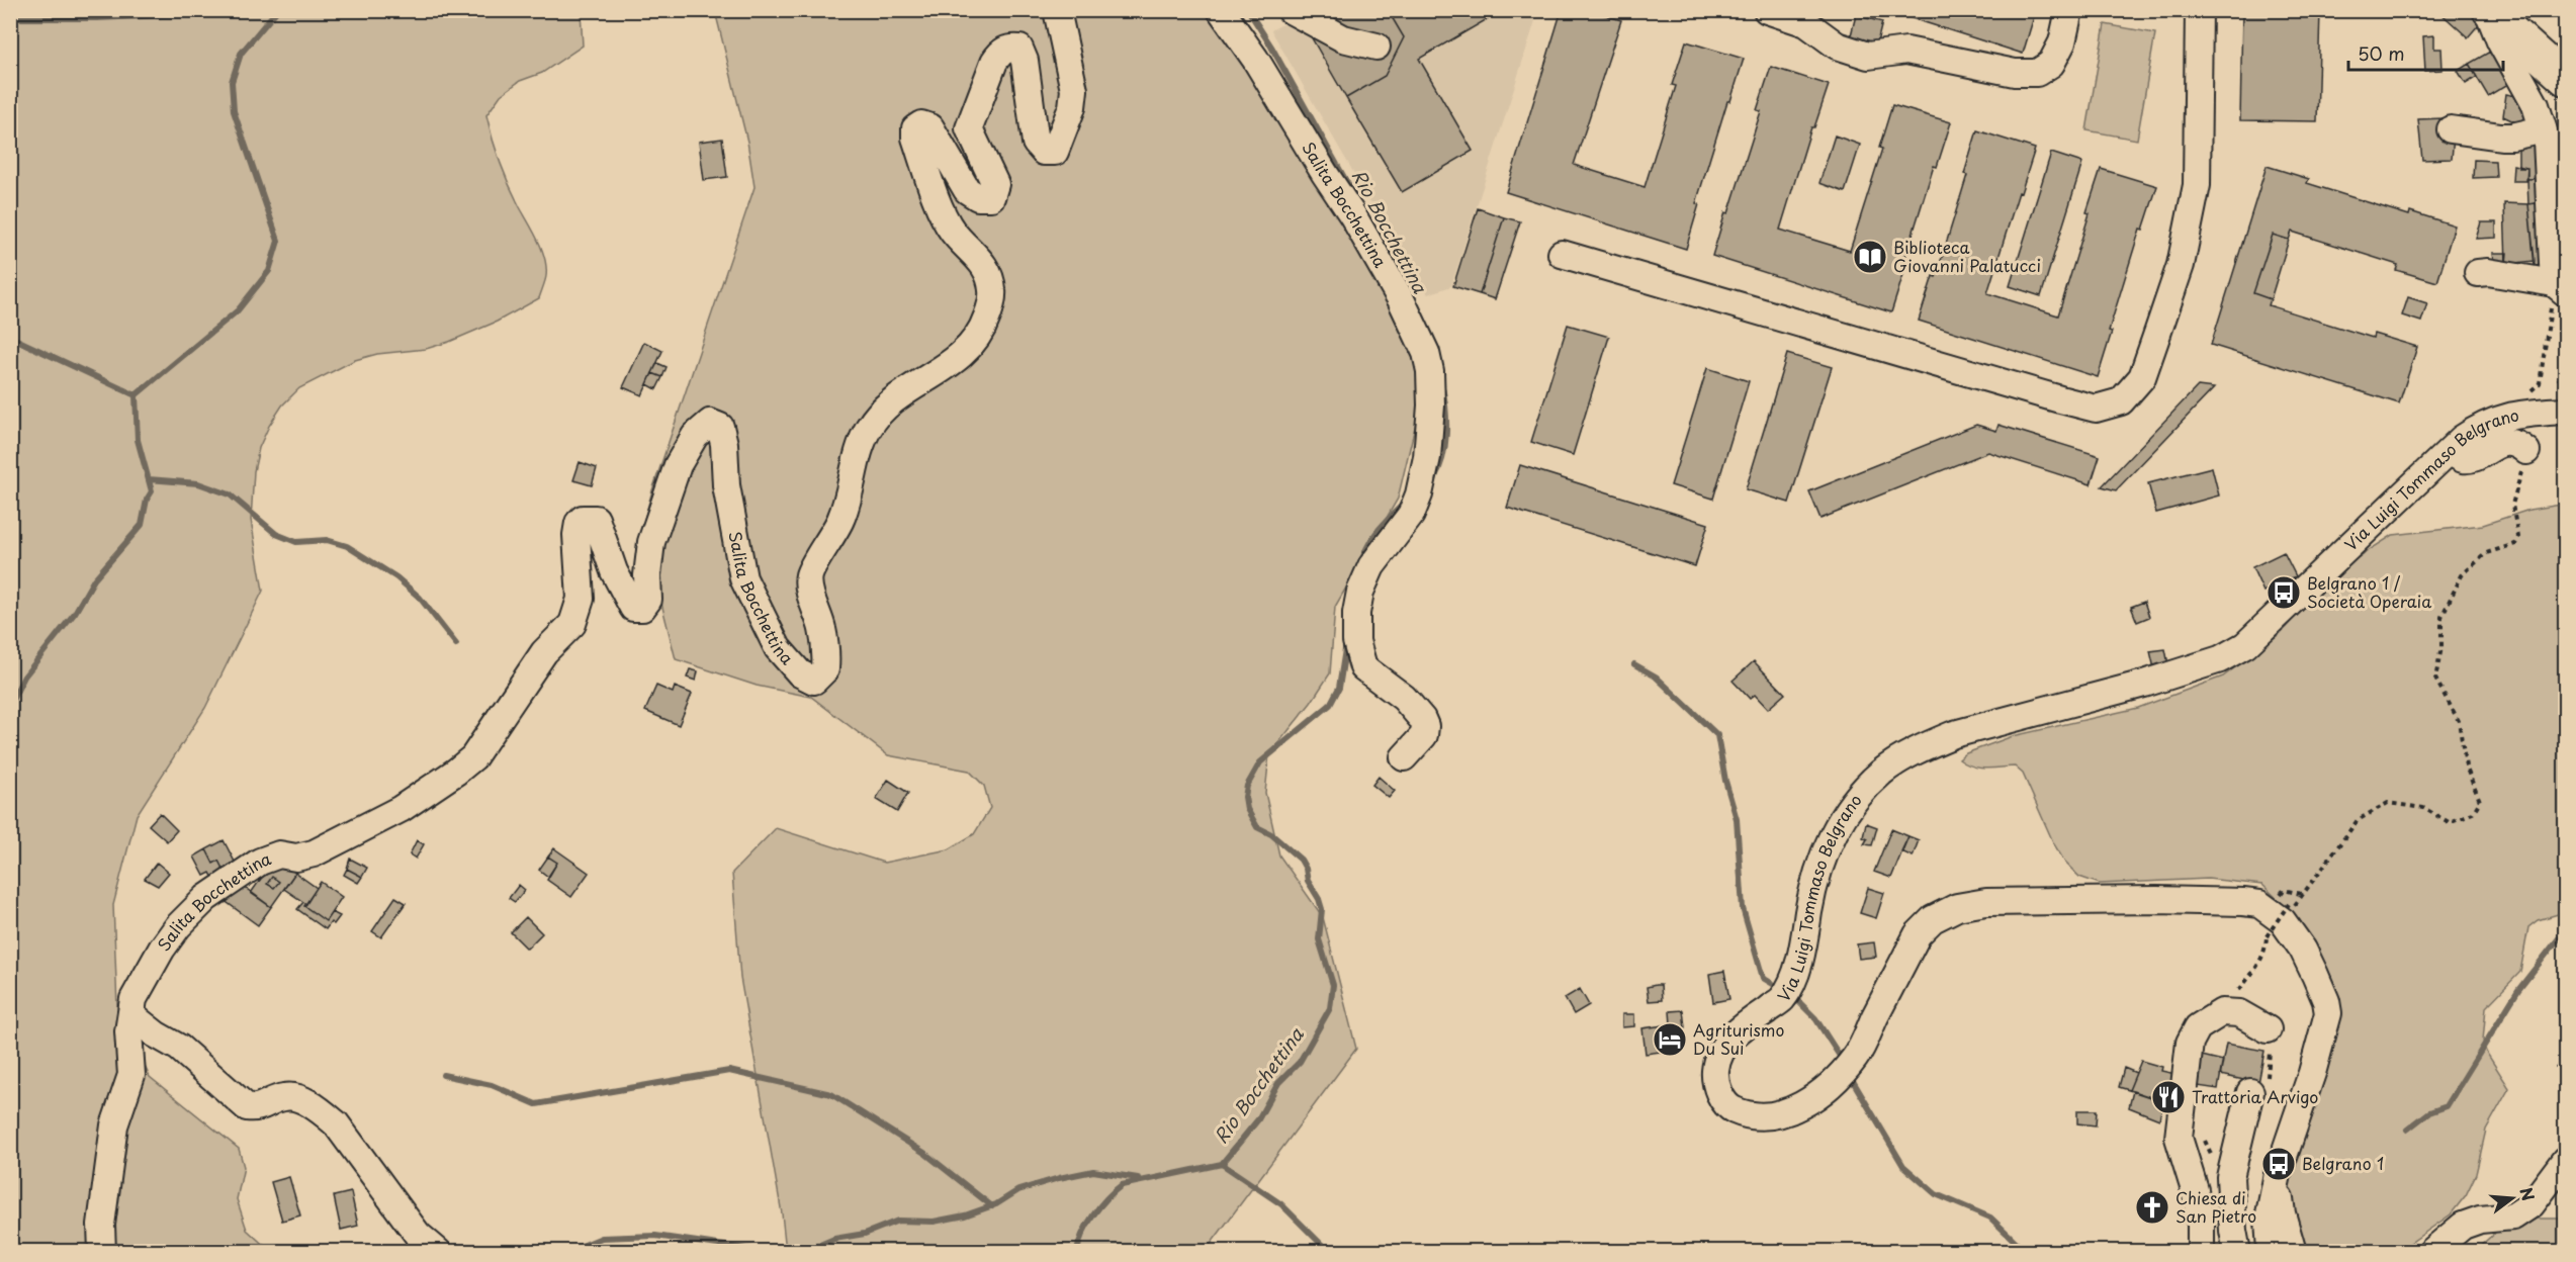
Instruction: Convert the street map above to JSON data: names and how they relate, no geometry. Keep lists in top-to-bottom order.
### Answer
{
  "streets": {
    "street": ["Salita Bocchettina", "Via Luigi Tommaso Belgrano"]
  },
  "water": ["Rio Bocchettina"],
  "places": {
    "library": ["Biblioteca Giovanni Palatucci"],
    "bus stop": ["Belgrano 1 / Società Operaia", "Belgrano 1"],
    "hotel": ["Agriturismo Du Suì"],
    "restaurant": ["Trattoria Arvigo"],
    "church": ["Chiesa di San Pietro"]
  },
  "scale_bar": "50 m",
  "north": "right"
}
